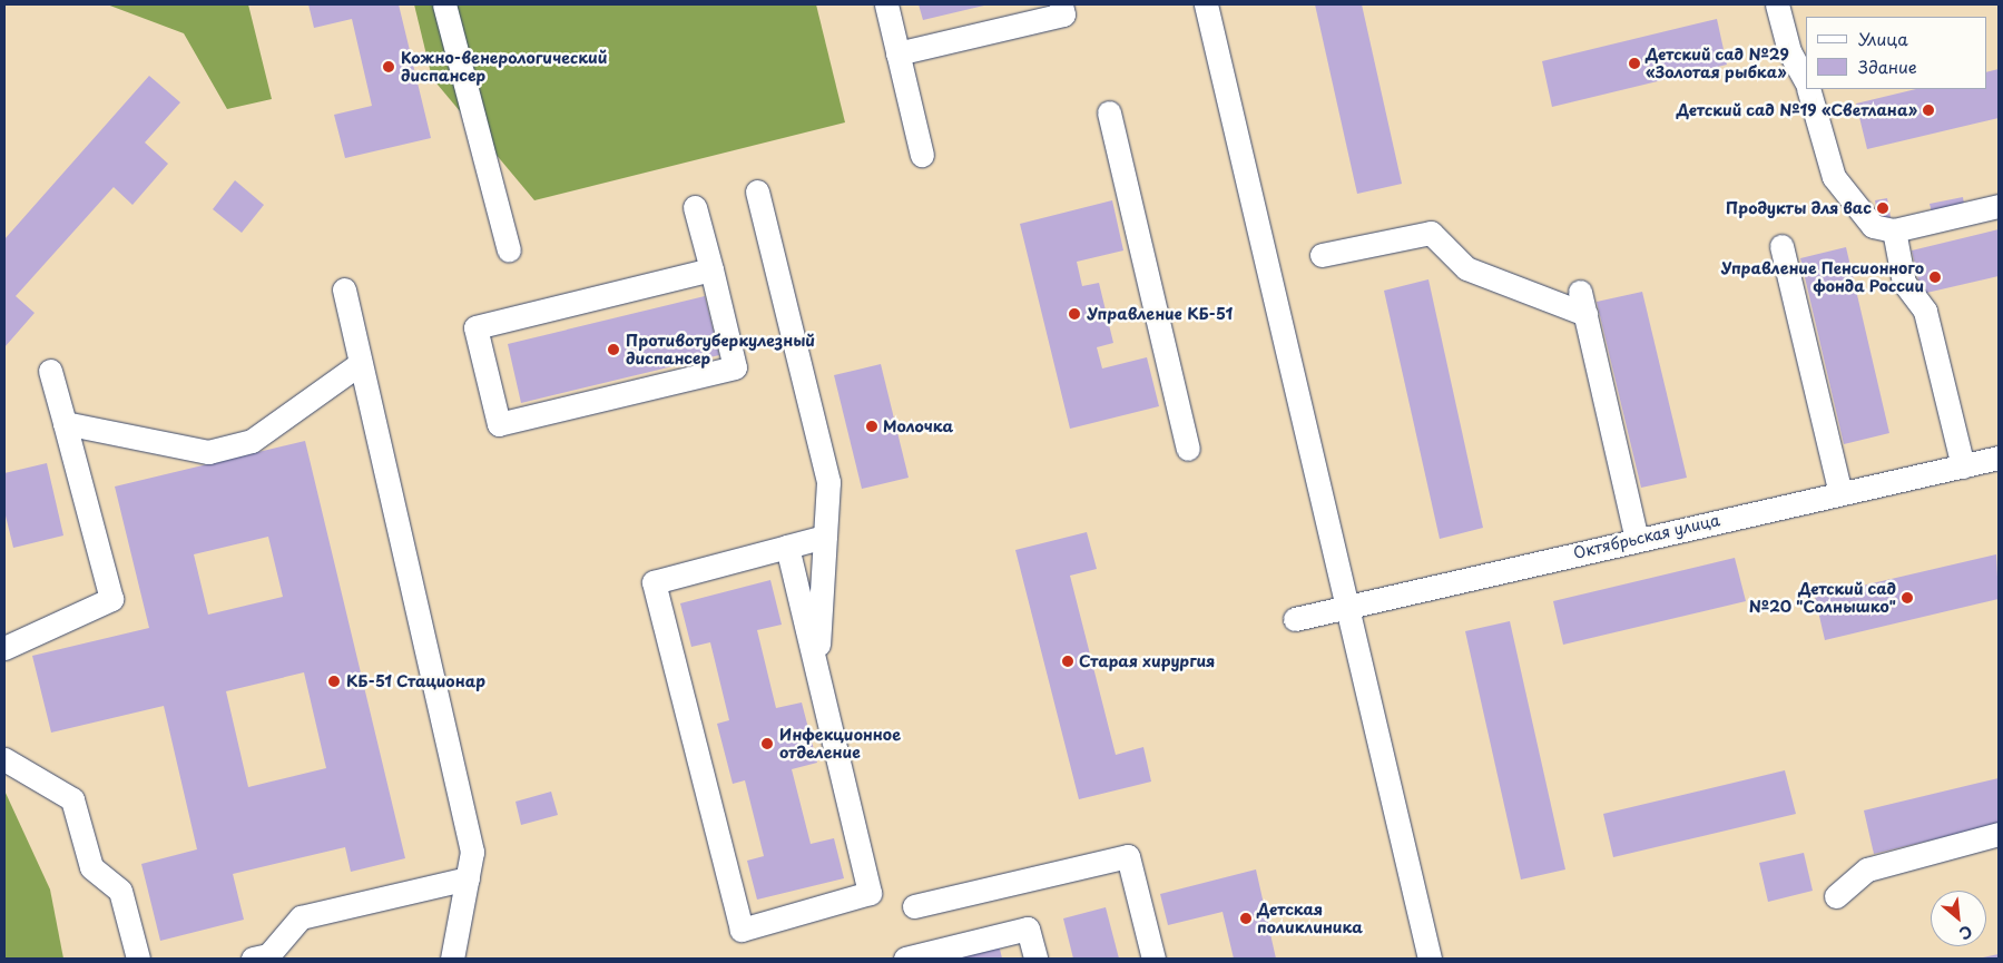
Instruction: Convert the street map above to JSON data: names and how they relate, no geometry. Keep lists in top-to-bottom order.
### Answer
{
  "streets": {
    "street": ["Октябрьская улица"]
  },
  "places": [
    "Детский сад №29 «Золотая рыбка»",
    "Кожно-венерологический диспансер",
    "Детский сад №19 «Светлана»",
    "Продукты для вас",
    "Управление Пенсионного фонда России",
    "Управление КБ-51",
    "Противотуберкулезный диспансер",
    "Молочка",
    "Детский сад №20 \"Солнышко\"",
    "Старая хирургия",
    "КБ-51 Стационар",
    "Инфекционное отделение",
    "Детская поликлиника"
  ],
  "legend": ["Улица", "Здание"],
  "north": "bottom right"
}
